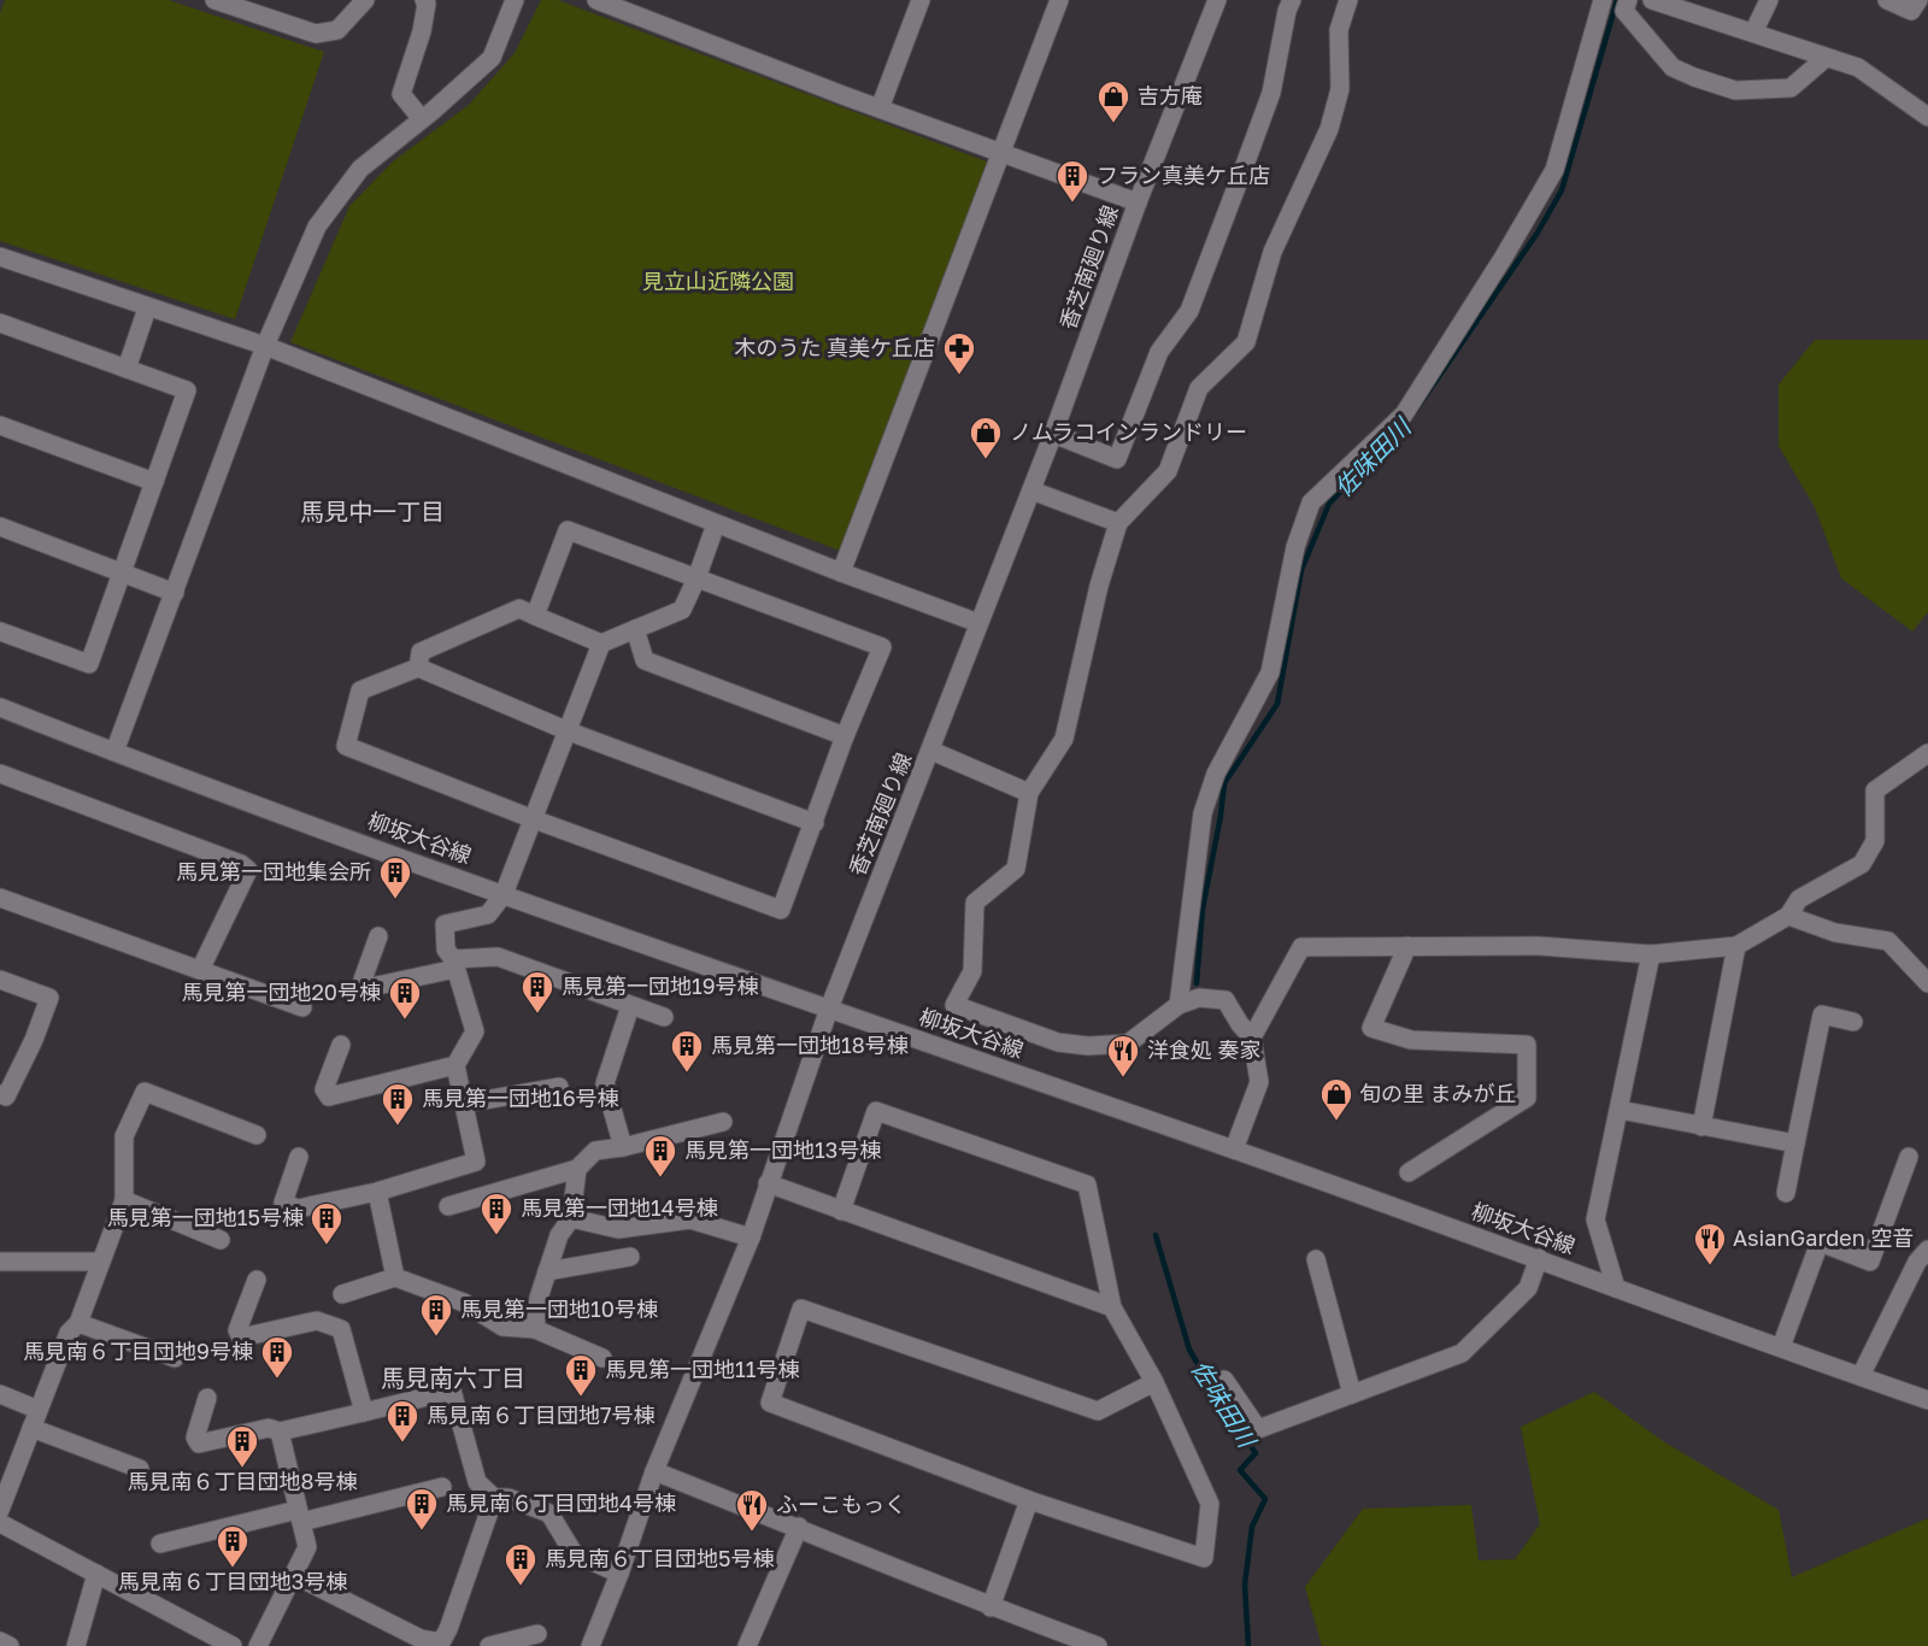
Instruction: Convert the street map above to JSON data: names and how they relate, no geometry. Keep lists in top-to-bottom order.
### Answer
{
  "streets": {
    "street": ["香芝南廻り線", "柳坂大谷線"]
  },
  "crossings": [
    ["香芝南廻り線", "柳坂大谷線"]
  ],
  "districts": ["馬見中一丁目", "馬見南六丁目"],
  "water": ["佐味田川"],
  "parks": ["見立山近隣公園"],
  "places": {
    "shop": ["吉方庵", "ノムラコインランドリー", "旬の里 まみが丘"],
    "building": [
      "フラン真美ケ丘店",
      "馬見第一団地集会所",
      "馬見第一団地19号棟",
      "馬見第一団地20号棟",
      "馬見第一団地18号棟",
      "馬見第一団地16号棟",
      "馬見第一団地13号棟",
      "馬見第一団地14号棟",
      "馬見第一団地15号棟",
      "馬見第一団地10号棟",
      "馬見南６丁目団地9号棟",
      "馬見第一団地11号棟",
      "馬見南６丁目団地7号棟",
      "馬見南６丁目団地8号棟",
      "馬見南６丁目団地4号棟",
      "馬見南６丁目団地3号棟",
      "馬見南６丁目団地5号棟"
    ],
    "pharmacy": ["木のうた 真美ケ丘店"],
    "restaurant": ["洋食処 奏家", "AsianGarden 空音", "ふーこもっく"]
  }
}
